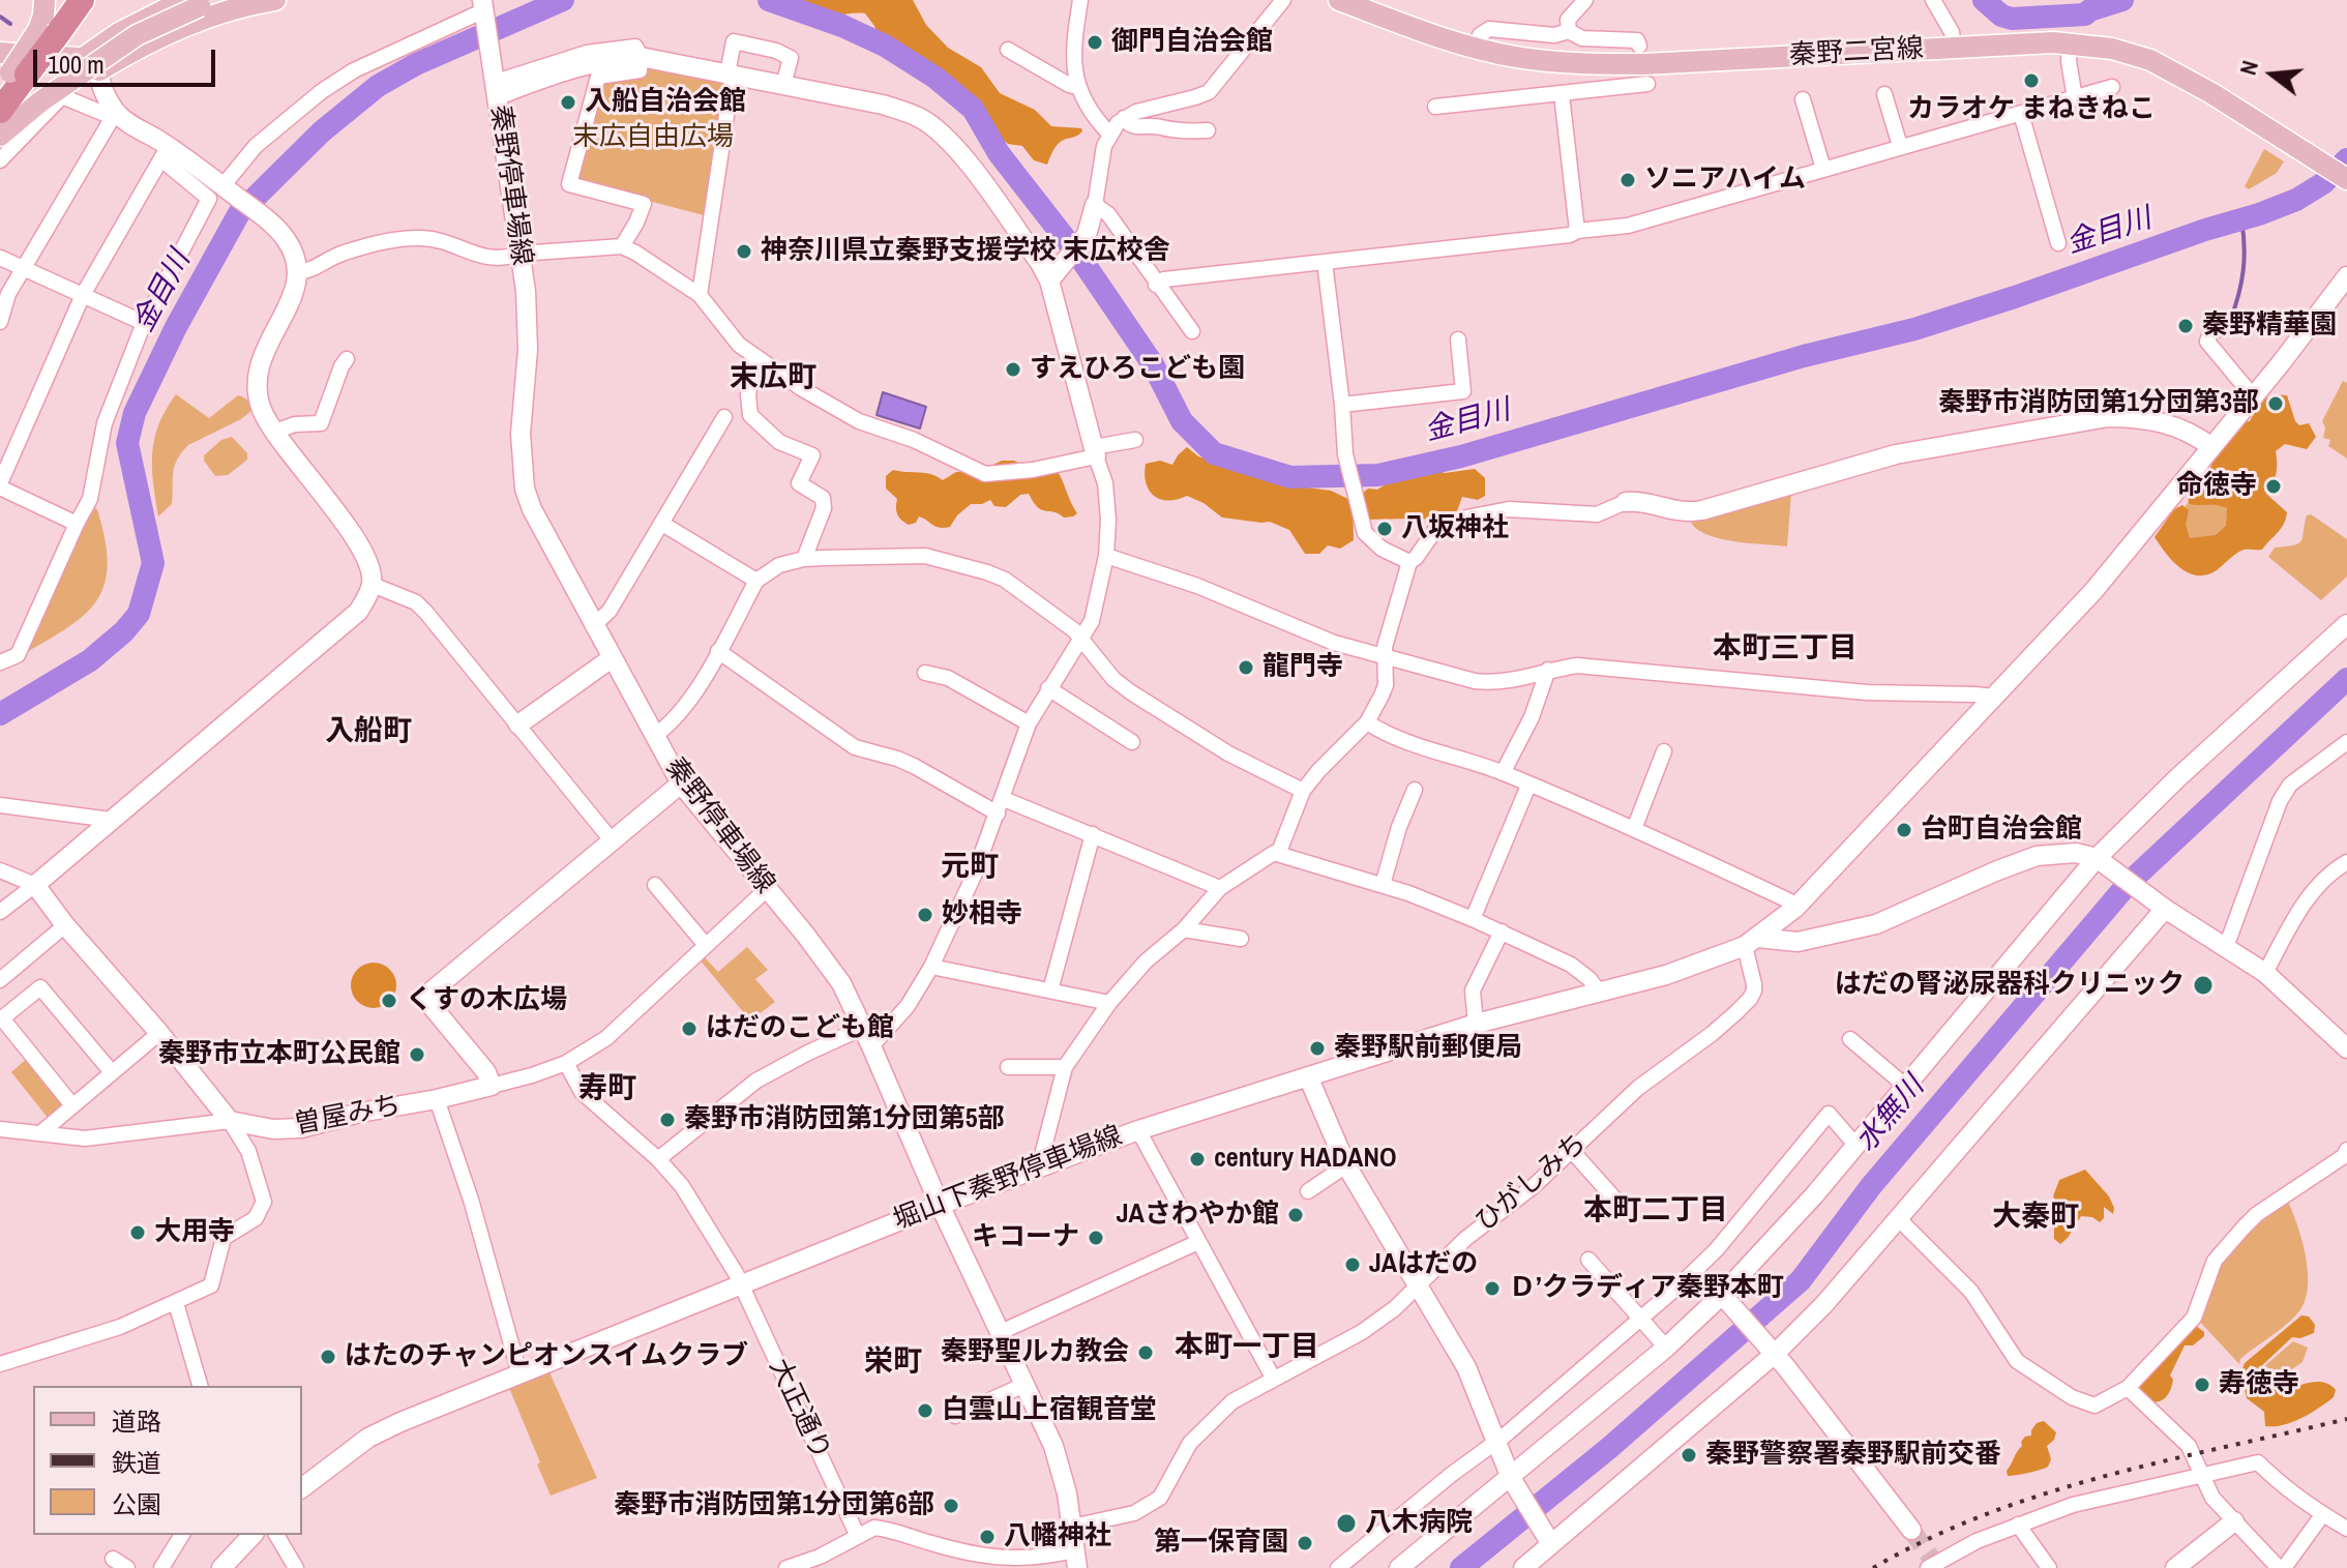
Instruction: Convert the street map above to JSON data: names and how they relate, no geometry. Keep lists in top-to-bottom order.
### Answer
{
  "streets": {
    "main road": ["秦野二宮線"],
    "street": [
      "秦野停車場線",
      "曽屋みち",
      "堀山下秦野停車場線",
      "ひがしみち",
      "大正通り"
    ]
  },
  "crossings": [
    ["秦野停車場線", "曽屋みち"],
    ["秦野停車場線", "堀山下秦野停車場線"],
    ["秦野停車場線", "ひがしみち"],
    ["曽屋みち", "大正通り"],
    ["堀山下秦野停車場線", "ひがしみち"],
    ["堀山下秦野停車場線", "大正通り"]
  ],
  "districts": [
    "末広町",
    "本町三丁目",
    "入船町",
    "元町",
    "寿町",
    "本町二丁目",
    "大秦町",
    "本町一丁目",
    "栄町"
  ],
  "water": ["金目川", "水無川"],
  "parks": ["末広自由広場"],
  "places": [
    "御門自治会館",
    "カラオケ まねきねこ",
    "入船自治会館",
    "ソニアハイム",
    "神奈川県立秦野支援学校 末広校舎",
    "秦野精華園",
    "すえひろこども園",
    "秦野市消防団第1分団第3部",
    "命徳寺",
    "八坂神社",
    "龍門寺",
    "台町自治会館",
    "妙相寺",
    "はだの腎泌尿器科クリニック",
    "くすの木広場",
    "はだのこども館",
    "秦野駅前郵便局",
    "秦野市立本町公民館",
    "秦野市消防団第1分団第5部",
    "century HADANO",
    "JAさわやか館",
    "大用寺",
    "キコーナ",
    "JAはだの",
    "Ｄ’クラディア秦野本町",
    "秦野聖ルカ教会",
    "はたのチャンピオンスイムクラブ",
    "寿徳寺",
    "白雲山上宿観音堂",
    "秦野警察署秦野駅前交番",
    "秦野市消防団第1分団第6部",
    "八木病院",
    "八幡神社",
    "第一保育園"
  ],
  "legend": ["道路", "鉄道", "公園"],
  "scale_bar": "100 m",
  "north": "left"
}
